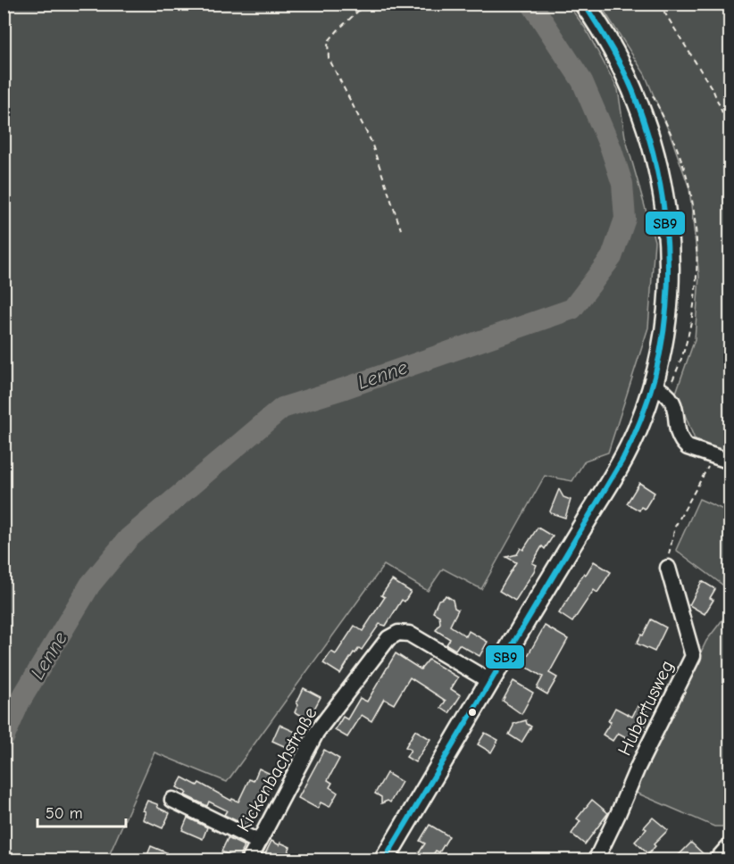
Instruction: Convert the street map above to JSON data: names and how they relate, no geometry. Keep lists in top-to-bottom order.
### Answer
{
  "streets": {
    "street": ["Hubertusweg", "Kickenbachstraße"]
  },
  "water": ["Lenne"],
  "lines": ["transit line SB9"],
  "scale_bar": "50 m"
}
